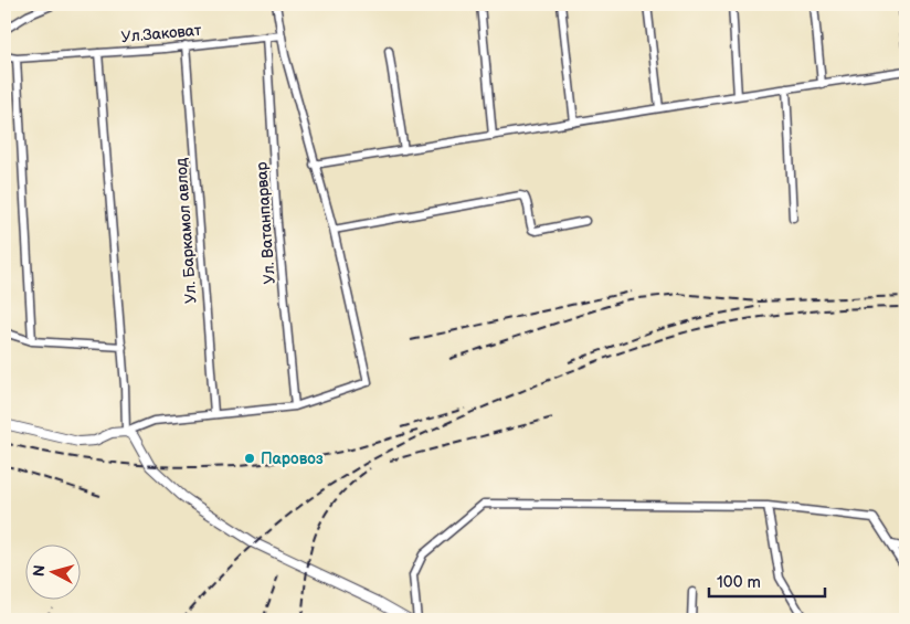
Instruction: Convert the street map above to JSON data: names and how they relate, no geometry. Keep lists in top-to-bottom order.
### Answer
{
  "streets": {
    "street": ["Ул.Заковат", "Ул. Ватанпарвар", "Ул. Баркамол авлод"]
  },
  "crossings": [
    ["Ул.Заковат", "Ул. Ватанпарвар"],
    ["Ул.Заковат", "Ул. Баркамол авлод"]
  ],
  "places": ["Паровоз"],
  "scale_bar": "100 m",
  "north": "left"
}
